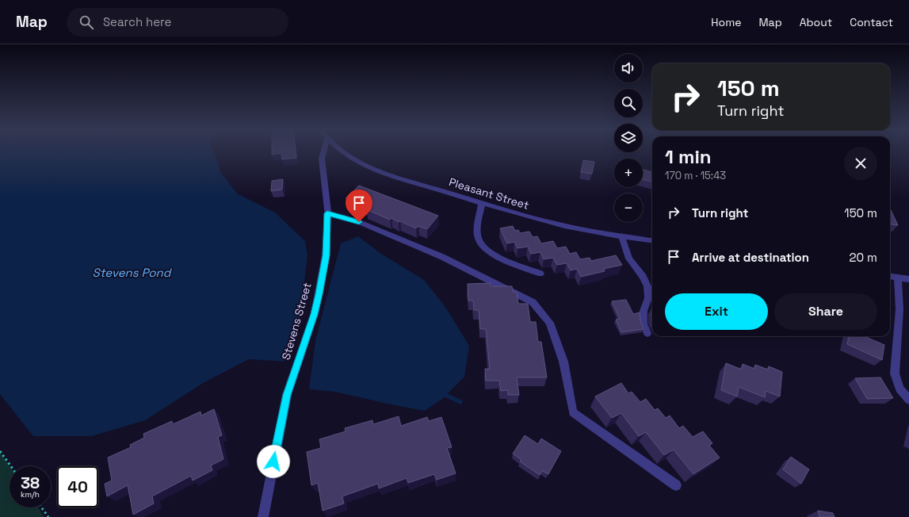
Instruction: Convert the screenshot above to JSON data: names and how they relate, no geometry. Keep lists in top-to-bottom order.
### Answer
{
  "streets": {
    "street": ["Pleasant Street", "Stevens Street"]
  },
  "water": ["Stevens Pond"],
  "page": {
    "header": "Map",
    "search": "Search here",
    "nav": [
      "Home",
      "Map",
      "About",
      "Contact"
    ],
    "map_buttons": ["+", "−"],
    "turn": ["150 m", "Turn right"],
    "heading": ["1 min", "170 m · 15:43"],
    "list": [
      {
        "name": "Turn right",
        "value": "150 m"
      },
      {
        "name": "Arrive at destination",
        "value": "20 m"
      }
    ],
    "buttons": ["Exit", "Share"],
    "speed": "38 km/h",
    "limit": "40"
  }
}
